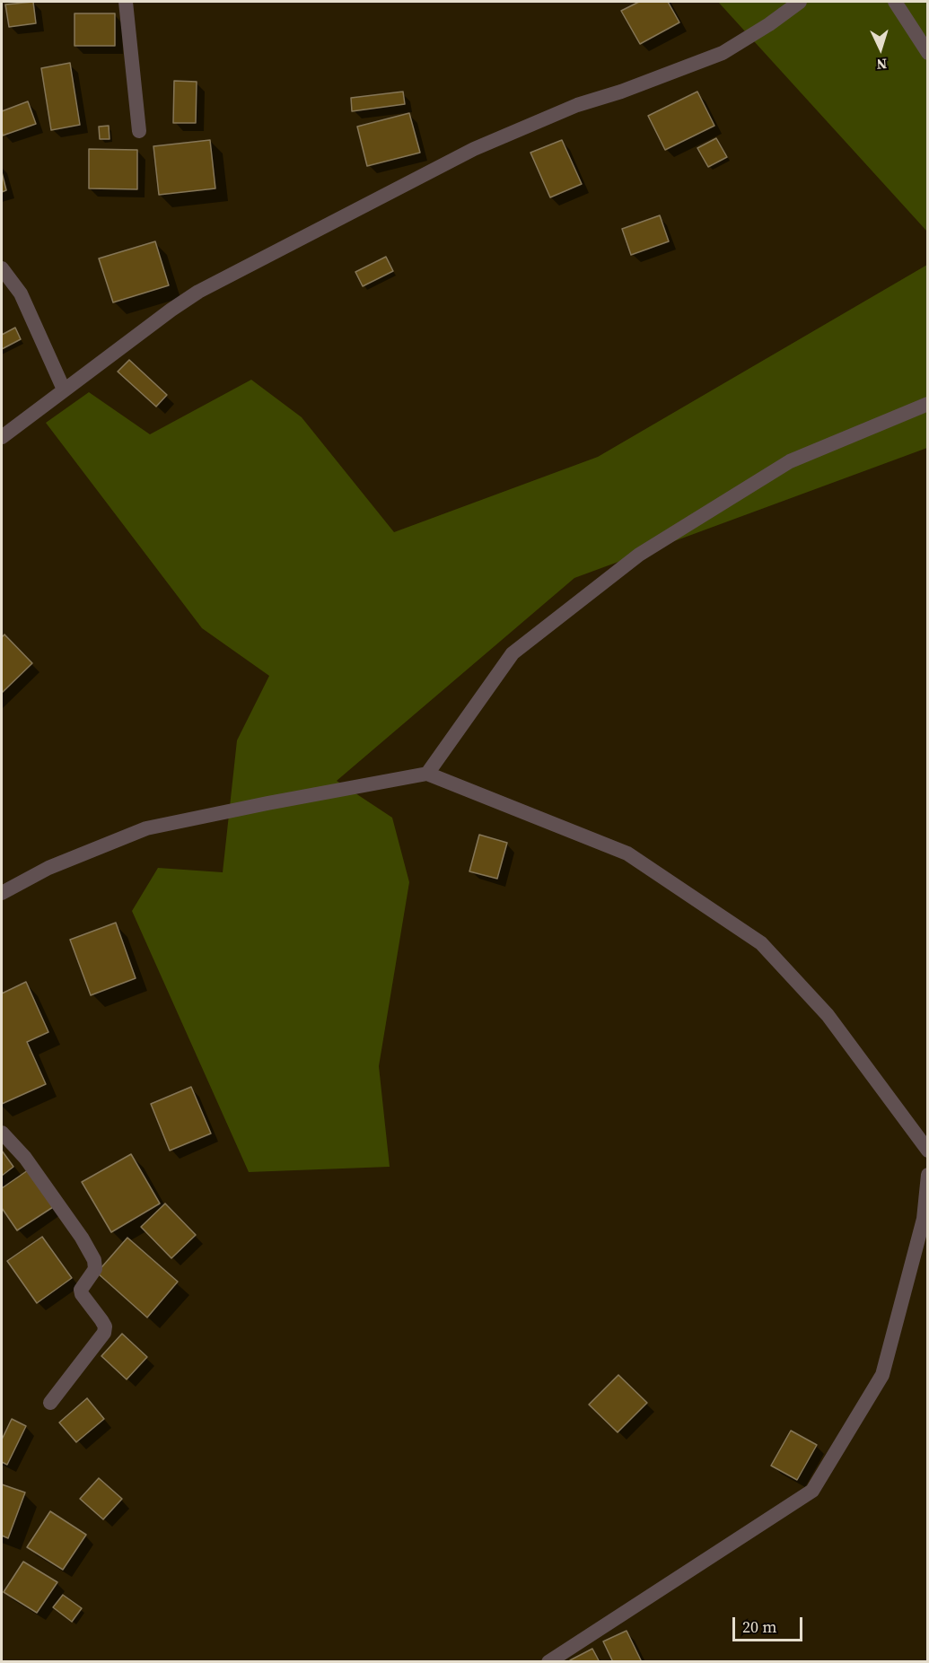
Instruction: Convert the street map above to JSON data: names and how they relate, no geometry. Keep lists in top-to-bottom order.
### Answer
{
  "scale_bar": "20 m",
  "north": "bottom"
}
